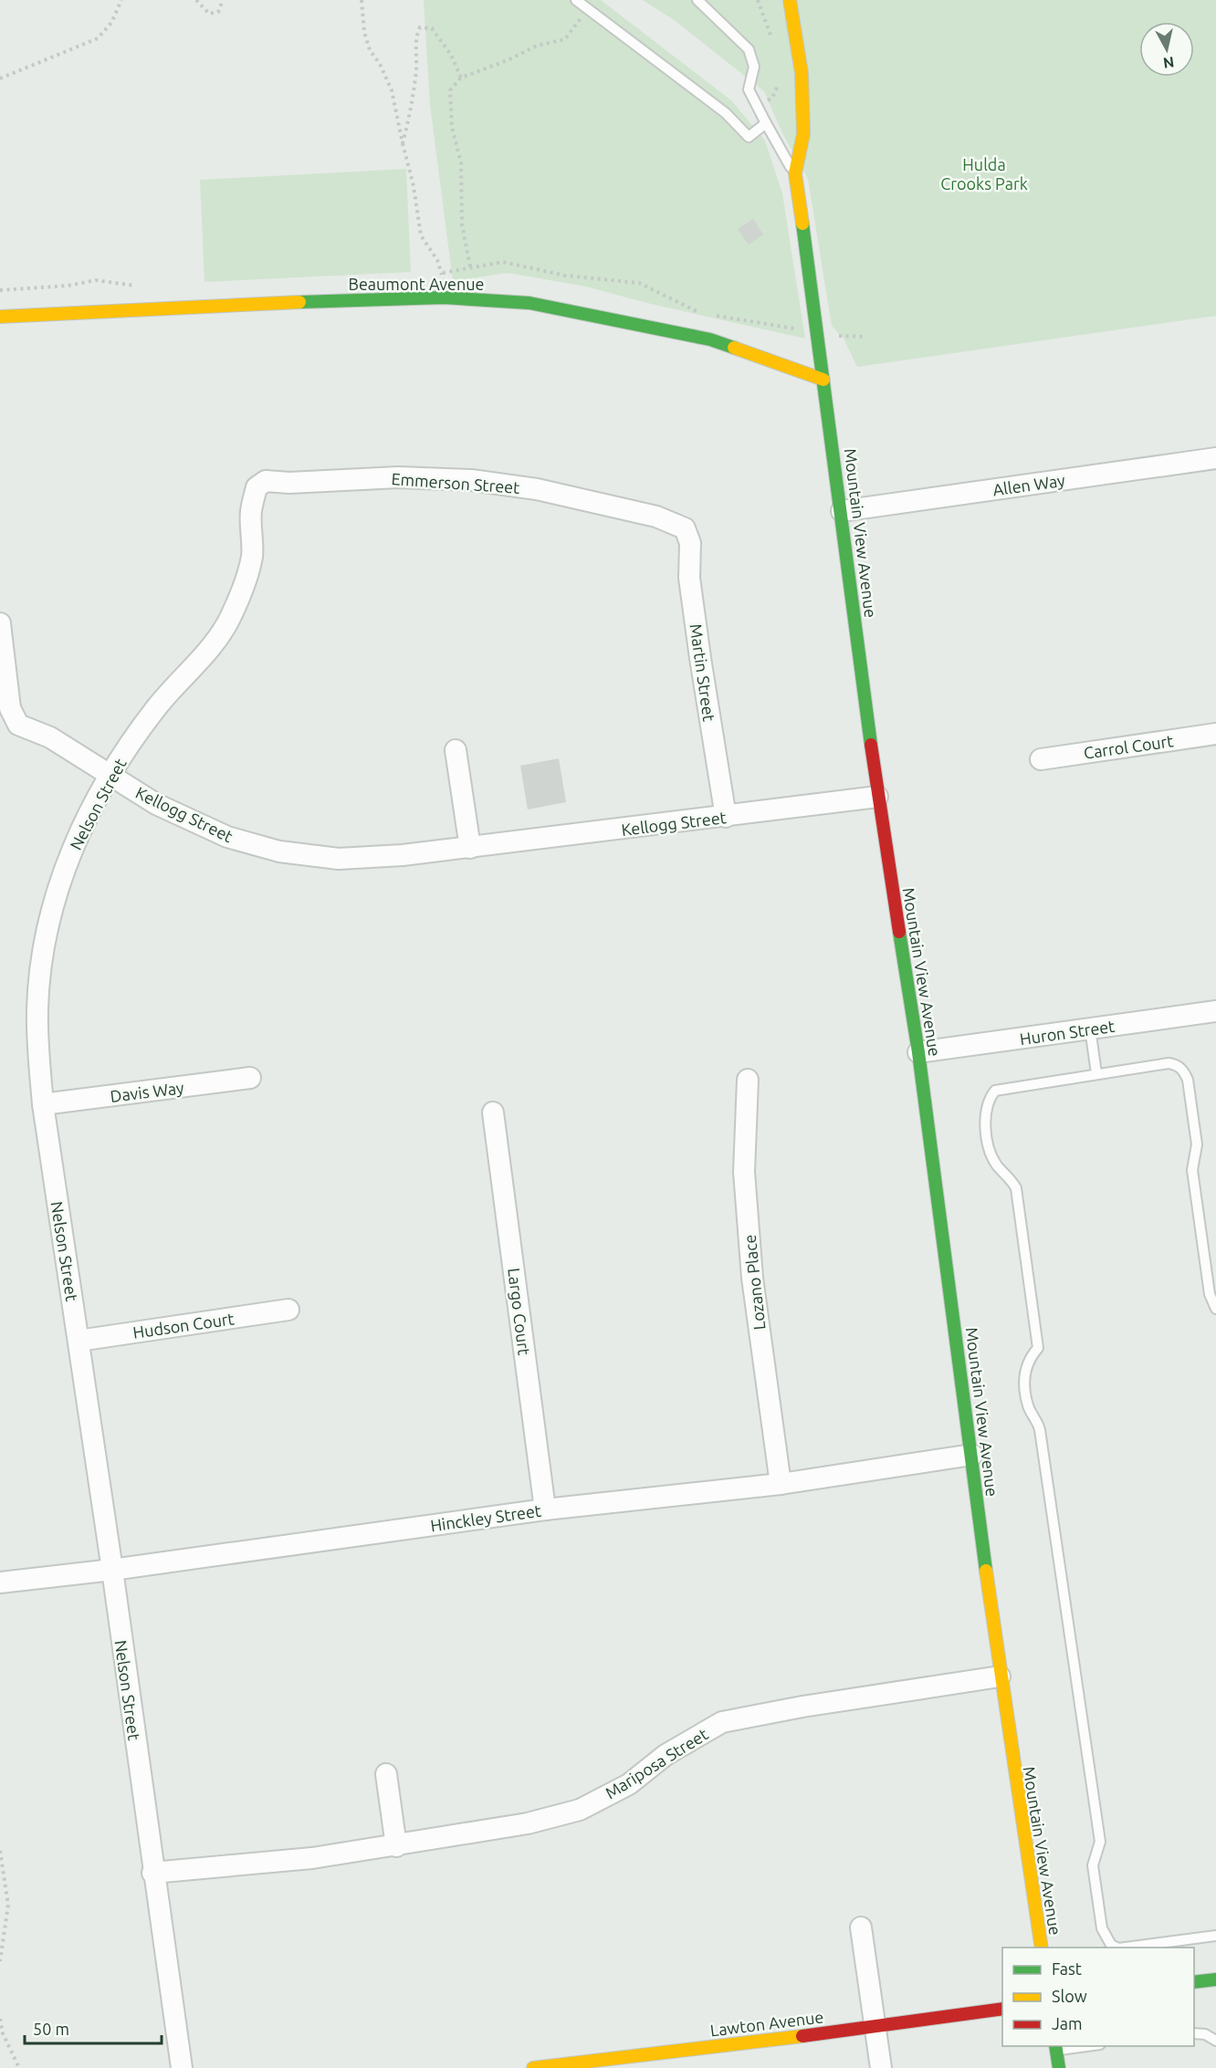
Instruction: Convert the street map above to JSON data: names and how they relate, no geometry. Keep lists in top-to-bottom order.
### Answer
{
  "streets": {
    "street": [
      "Beaumont Avenue",
      "Emmerson Street",
      "Allen Way",
      "Mountain View Avenue",
      "Martin Street",
      "Carrol Court",
      "Nelson Street",
      "Kellogg Street",
      "Huron Street",
      "Davis Way",
      "Lozano Place",
      "Largo Court",
      "Hudson Court",
      "Hinckley Street",
      "Mariposa Street",
      "Lawton Avenue"
    ]
  },
  "crossings": [
    ["Beaumont Avenue", "Mountain View Avenue"],
    ["Emmerson Street", "Martin Street"],
    ["Emmerson Street", "Nelson Street"],
    ["Allen Way", "Mountain View Avenue"],
    ["Mountain View Avenue", "Kellogg Street"],
    ["Mountain View Avenue", "Huron Street"],
    ["Mountain View Avenue", "Hinckley Street"],
    ["Mountain View Avenue", "Mariposa Street"],
    ["Martin Street", "Kellogg Street"],
    ["Nelson Street", "Kellogg Street"],
    ["Nelson Street", "Davis Way"],
    ["Nelson Street", "Hudson Court"],
    ["Nelson Street", "Hinckley Street"],
    ["Nelson Street", "Mariposa Street"],
    ["Lozano Place", "Hinckley Street"],
    ["Largo Court", "Hinckley Street"]
  ],
  "parks": ["Hulda Crooks Park"],
  "legend": ["Fast", "Slow", "Jam"],
  "scale_bar": "50 m",
  "north": "bottom"
}
